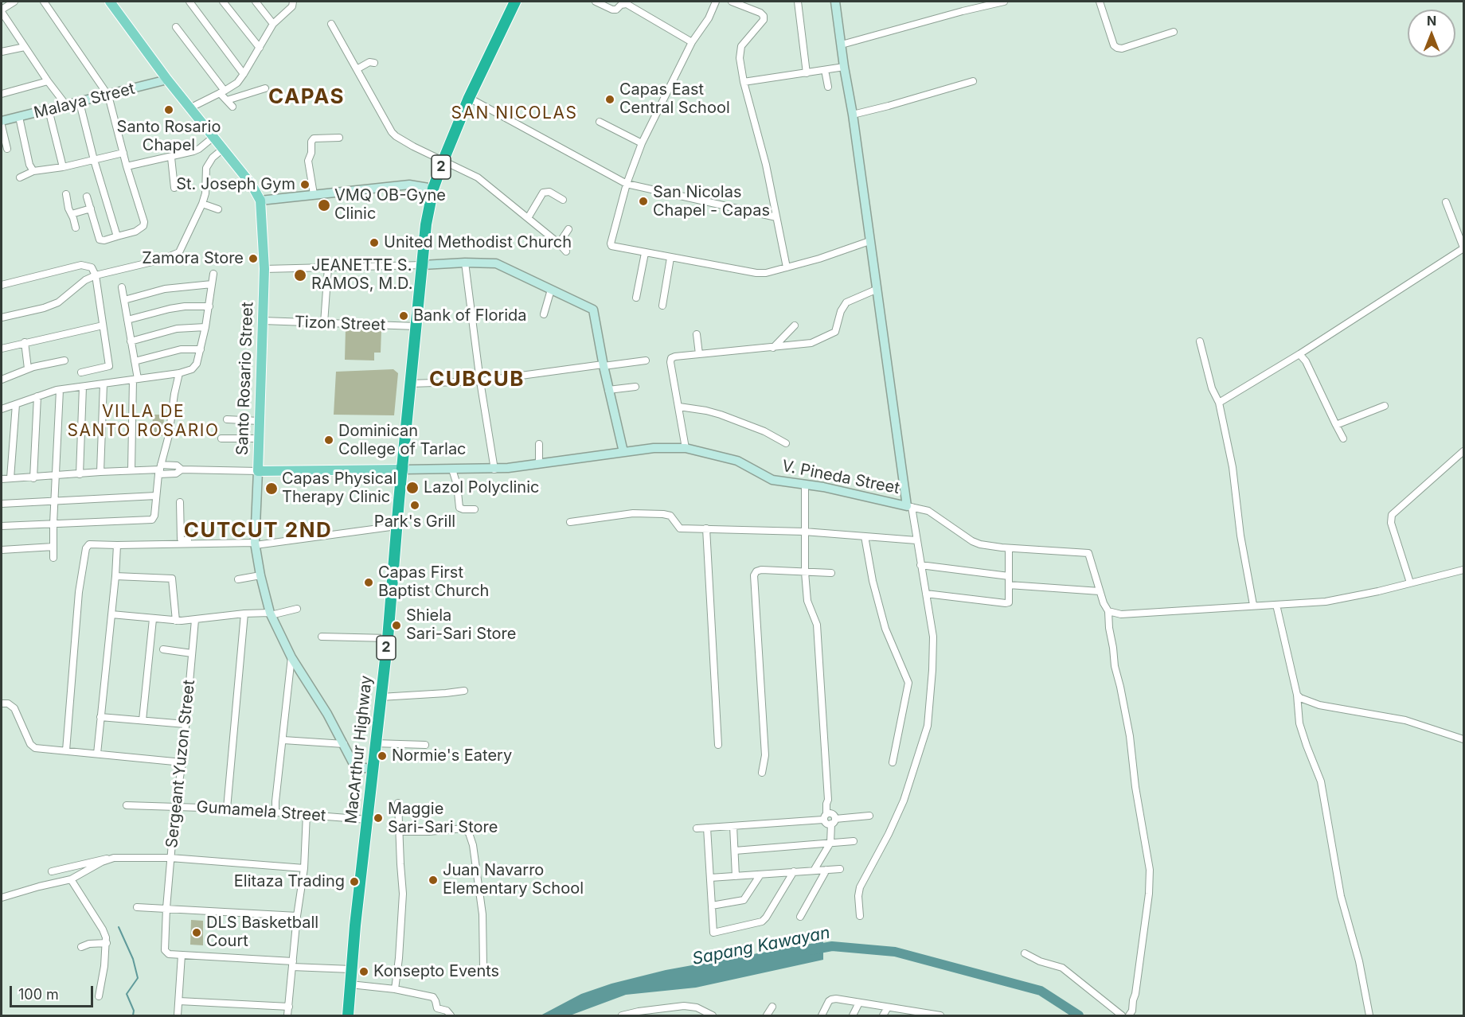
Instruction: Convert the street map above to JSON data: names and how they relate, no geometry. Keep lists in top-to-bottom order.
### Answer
{
  "streets": {
    "highway": ["2", "MacArthur Highway"],
    "main road": ["Santo Rosario Street", "V. Pineda Street"],
    "street": [
      "Malaya Street",
      "Tizon Street",
      "Sergeant Yuzon Street",
      "Gumamela Street"
    ]
  },
  "crossings": [
    ["Malaya Street", "Santo Rosario Street"],
    ["Tizon Street", "Santo Rosario Street"],
    ["Tizon Street", "MacArthur Highway"],
    ["Santo Rosario Street", "V. Pineda Street"],
    ["Santo Rosario Street", "MacArthur Highway"],
    ["V. Pineda Street", "MacArthur Highway"],
    ["MacArthur Highway", "Gumamela Street"],
    ["Sergeant Yuzon Street", "Gumamela Street"]
  ],
  "districts": [
    "CAPAS",
    "SAN NICOLAS",
    "CUBCUB",
    "VILLA DE SANTO ROSARIO",
    "CUTCUT 2ND"
  ],
  "water": ["Sapang Kawayan"],
  "places": [
    "Capas East Central School",
    "Santo Rosario Chapel",
    "St. Joseph Gym",
    "San Nicolas Chapel - Capas",
    "VMQ OB-Gyne Clinic",
    "United Methodist Church",
    "Zamora Store",
    "JEANETTE S. RAMOS, M.D.",
    "Bank of Florida",
    "Dominican College of Tarlac",
    "Lazol Polyclinic",
    "Capas Physical Therapy Clinic",
    "Park's Grill",
    "Capas First Baptist Church",
    "Shiela Sari-Sari Store",
    "Normie's Eatery",
    "Maggie Sari-Sari Store",
    "Juan Navarro Elementary School",
    "Elitaza Trading",
    "DLS Basketball Court",
    "Konsepto Events"
  ],
  "scale_bar": "100 m",
  "north": "top"
}
